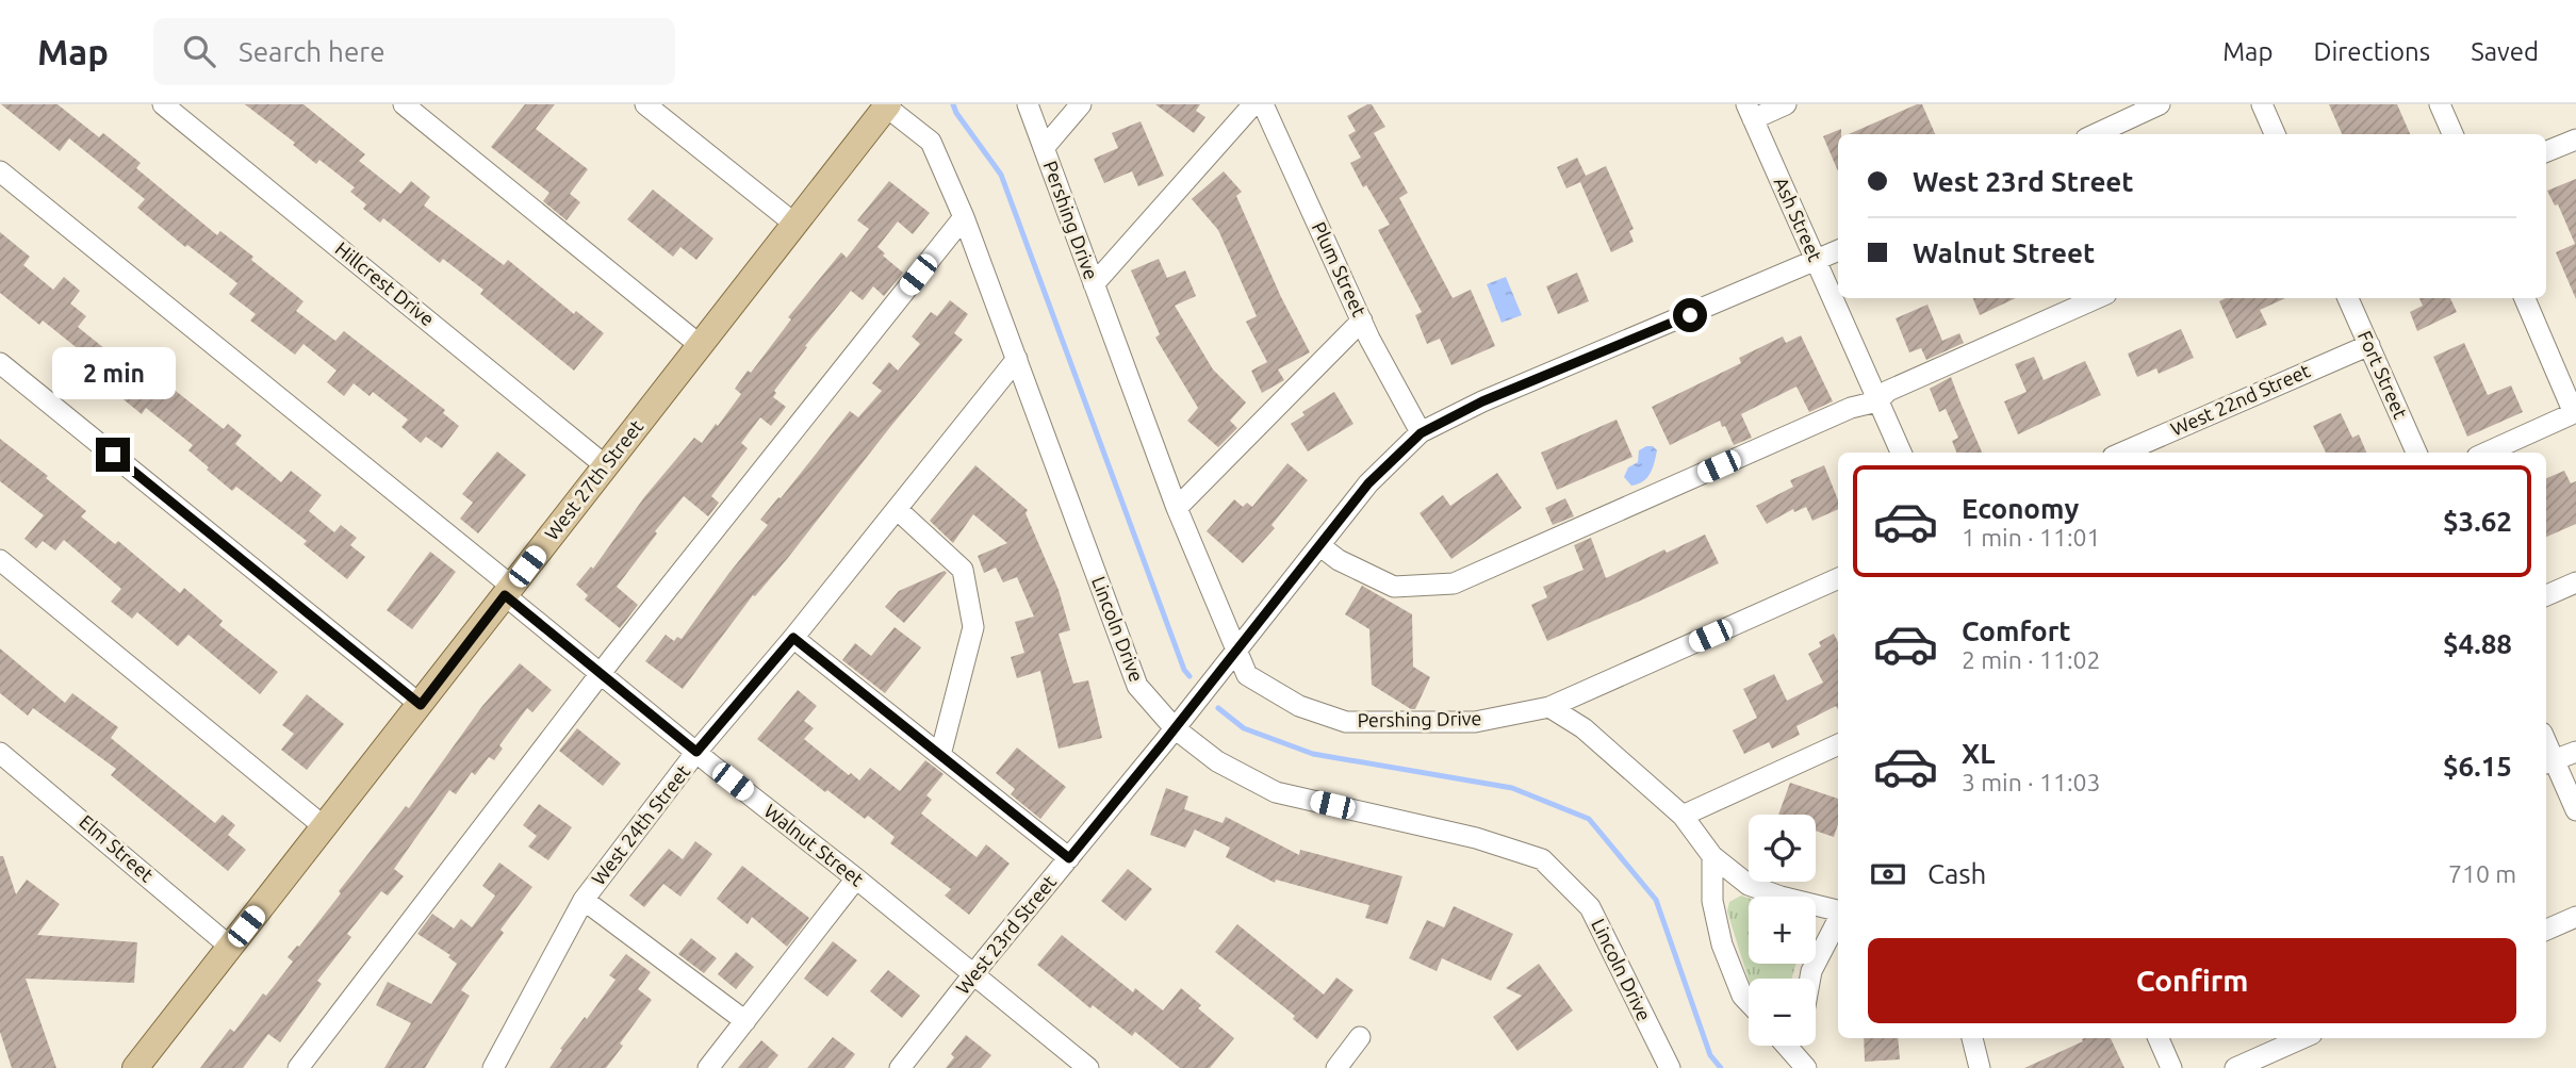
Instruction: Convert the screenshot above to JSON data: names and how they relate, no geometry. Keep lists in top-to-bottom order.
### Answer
{
  "streets": {
    "main road": ["West 27th Street"],
    "street": [
      "Ash Street",
      "Pershing Drive",
      "Plum Street",
      "Hillcrest Drive",
      "Fort Street",
      "West 22nd Street",
      "Lincoln Drive",
      "West 24th Street",
      "Walnut Street",
      "Elm Street",
      "West 23rd Street"
    ]
  },
  "crossings": [
    ["Ash Street", "West 23rd Street"],
    ["Pershing Drive", "West 23rd Street"],
    ["Plum Street", "West 23rd Street"],
    ["Hillcrest Drive", "West 27th Street"],
    ["Fort Street", "West 22nd Street"],
    ["West 27th Street", "Lincoln Drive"],
    ["West 27th Street", "Walnut Street"],
    ["West 27th Street", "Elm Street"],
    ["Lincoln Drive", "West 24th Street"],
    ["Lincoln Drive", "West 23rd Street"],
    ["West 24th Street", "Walnut Street"],
    ["Walnut Street", "West 23rd Street"]
  ],
  "page": {
    "header": "Map",
    "search": "Search here",
    "nav": ["Map", "Directions", "Saved"],
    "banner": ["West 23rd Street", "Walnut Street"],
    "bubble": "2 min",
    "list": [
      {
        "name": "Economy",
        "note": "1 min · 11:01",
        "value": "$3.62"
      },
      {
        "name": "Comfort",
        "note": "2 min · 11:02",
        "value": "$4.88"
      },
      {
        "name": "XL",
        "note": "3 min · 11:03",
        "value": "$6.15"
      }
    ],
    "map_buttons": ["+", "−"],
    "pay": ["Cash", "710 m"],
    "buttons": "Confirm"
  }
}
